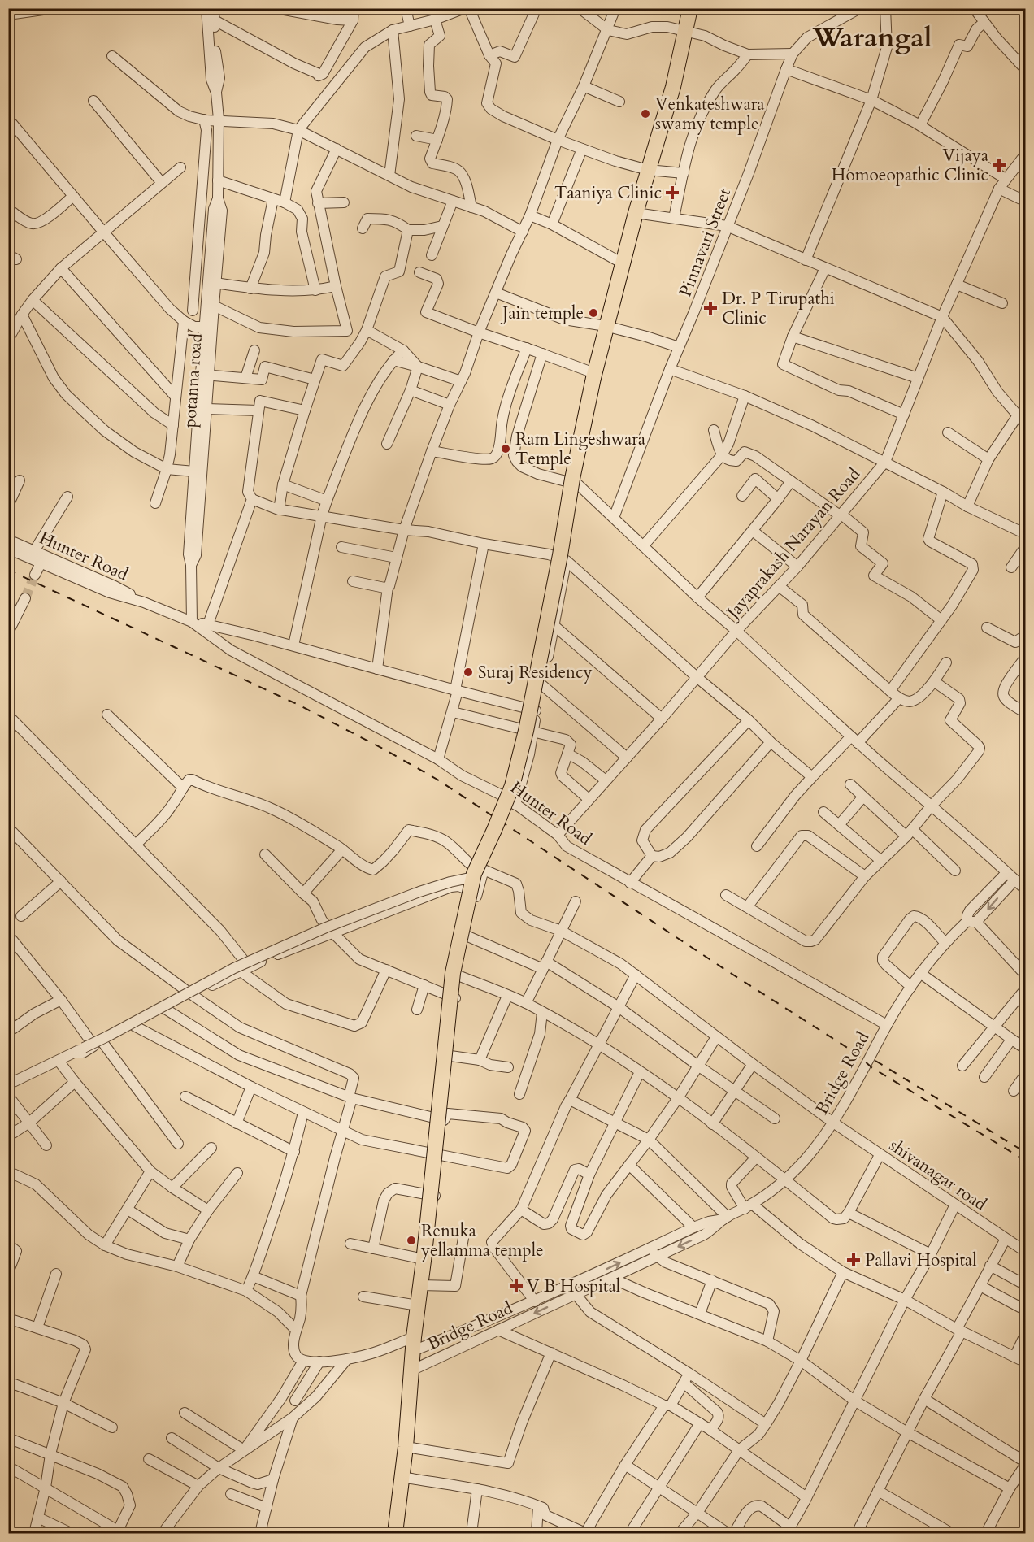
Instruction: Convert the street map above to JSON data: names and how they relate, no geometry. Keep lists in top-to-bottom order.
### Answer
{
  "streets": {
    "street": [
      "Pinnavari Street",
      "potanna road",
      "Jayaprakash Narayan Road",
      "Hunter Road",
      "Bridge Road",
      "shivanagar road"
    ]
  },
  "crossings": [
    ["potanna road", "Hunter Road"],
    ["Hunter Road", "Bridge Road"],
    ["Bridge Road", "shivanagar road"]
  ],
  "districts": ["Warangal"],
  "places": {
    "other": [
      "Venkateshwara swamy temple",
      "Jain temple",
      "Ram Lingeshwara Temple",
      "Suraj Residency",
      "Renuka yellamma temple"
    ],
    "health": [
      "Vijaya Homoeopathic Clinic",
      "Taaniya Clinic",
      "Dr. P Tirupathi Clinic",
      "Pallavi Hospital",
      "V B Hospital"
    ]
  }
}
